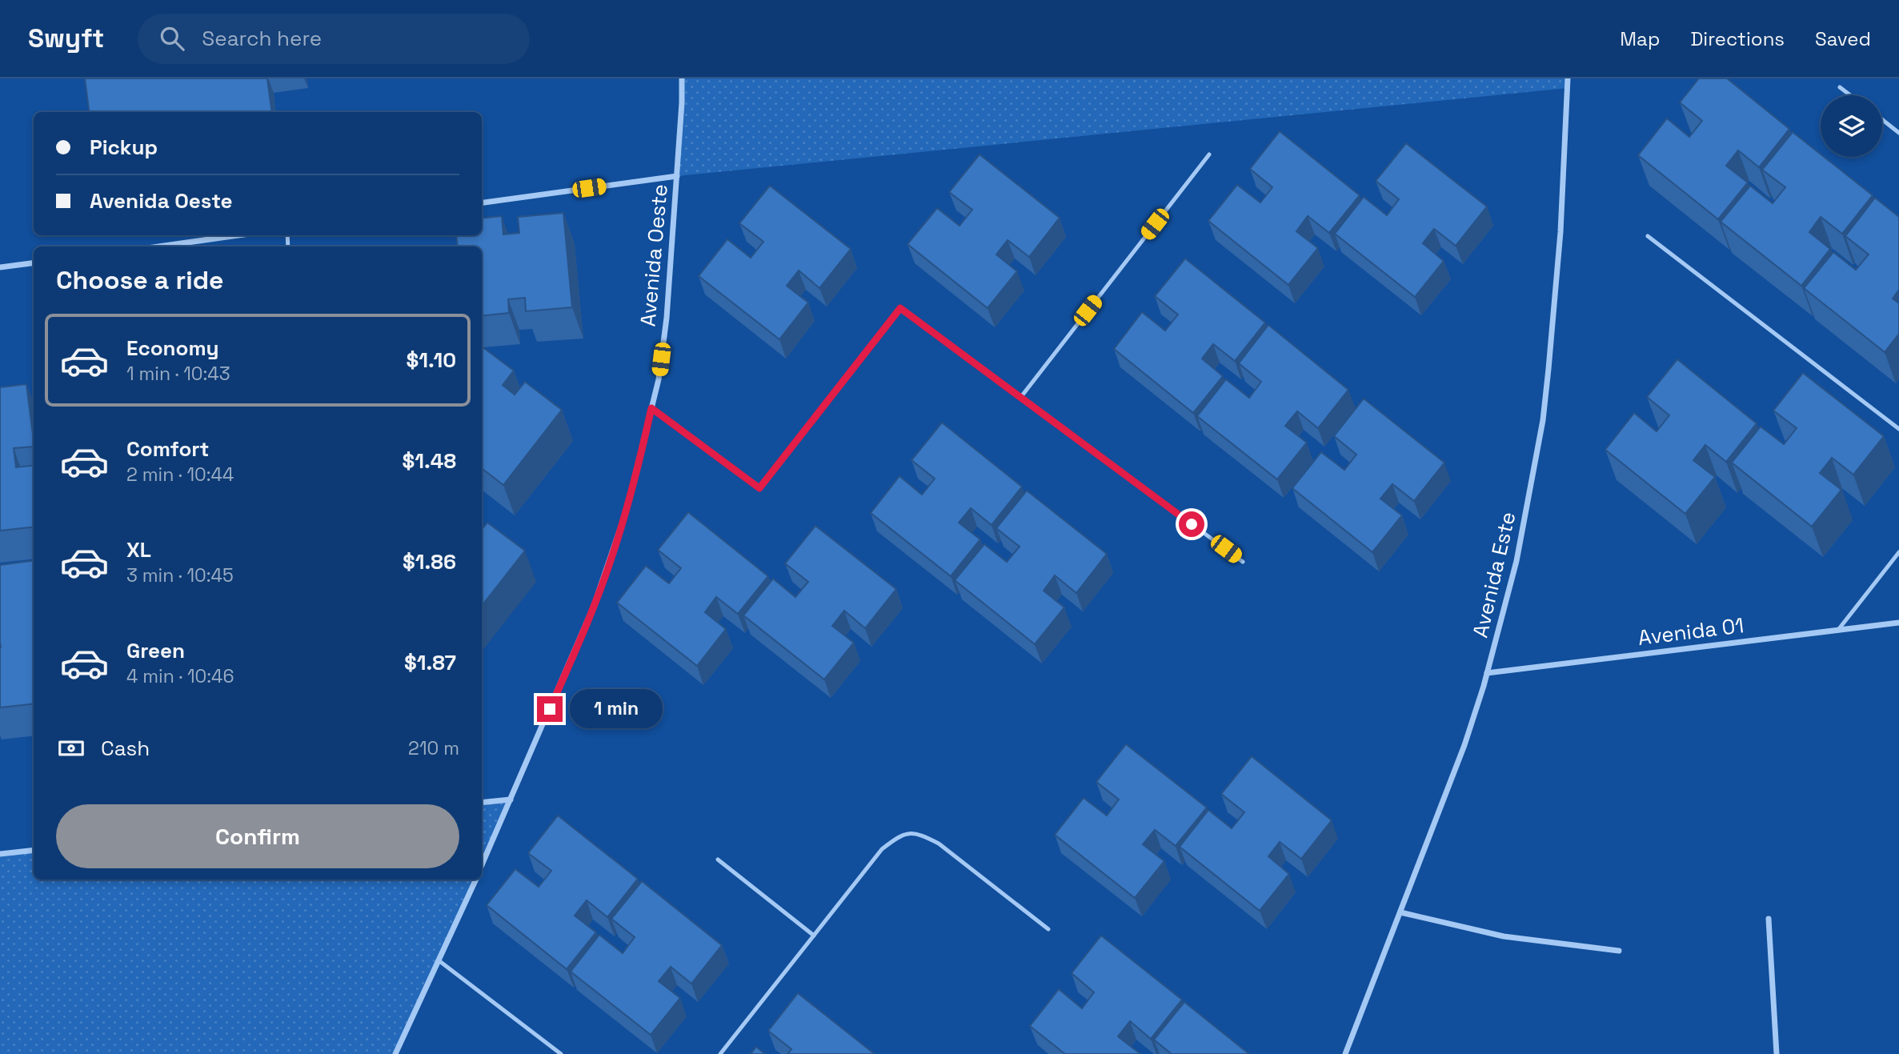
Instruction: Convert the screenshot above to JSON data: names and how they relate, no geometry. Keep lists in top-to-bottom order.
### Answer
{
  "streets": {
    "street": ["Avenida Oeste", "Avenida Este", "Avenida 01"]
  },
  "crossings": [
    ["Avenida Este", "Avenida 01"]
  ],
  "page": {
    "header": "Swyft",
    "search": "Search here",
    "nav": ["Map", "Directions", "Saved"],
    "banner": ["Pickup", "Avenida Oeste"],
    "heading": "Choose a ride",
    "list": [
      {
        "name": "Economy",
        "note": "1 min · 10:43",
        "value": "$1.10"
      },
      {
        "name": "Comfort",
        "note": "2 min · 10:44",
        "value": "$1.48"
      },
      {
        "name": "XL",
        "note": "3 min · 10:45",
        "value": "$1.86"
      },
      {
        "name": "Green",
        "note": "4 min · 10:46",
        "value": "$1.87"
      }
    ],
    "bubble": "1 min",
    "pay": ["Cash", "210 m"],
    "buttons": "Confirm"
  }
}
